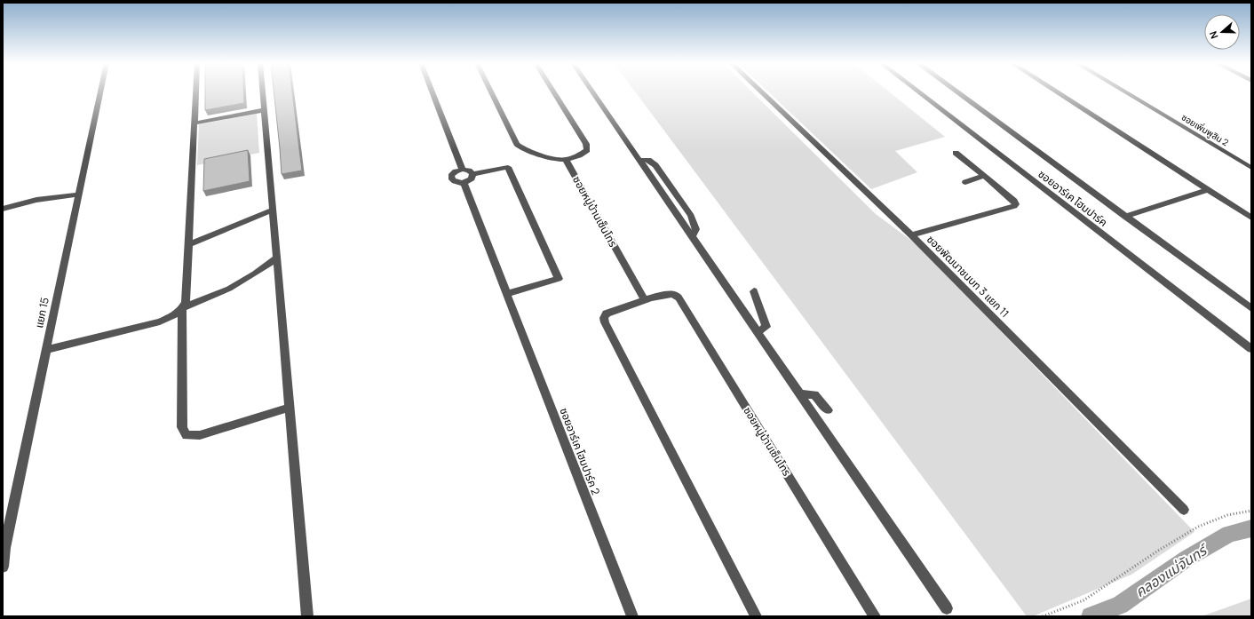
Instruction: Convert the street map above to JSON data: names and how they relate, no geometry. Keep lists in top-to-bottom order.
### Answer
{
  "streets": {
    "street": [
      "ซอยเพิ่มพูสิน 2",
      "ซอยอาร์เค โฮมปาร์ค",
      "ซอยหมู่บ้านเซ็นโทร",
      "ซอยพัฒนาชนบท 3 แยก 11",
      "แยก 15",
      "ซอยอาร์เค โฮมปาร์ค 2"
    ]
  },
  "water": ["คลองแม่จันทร์"],
  "north": "left"
}
